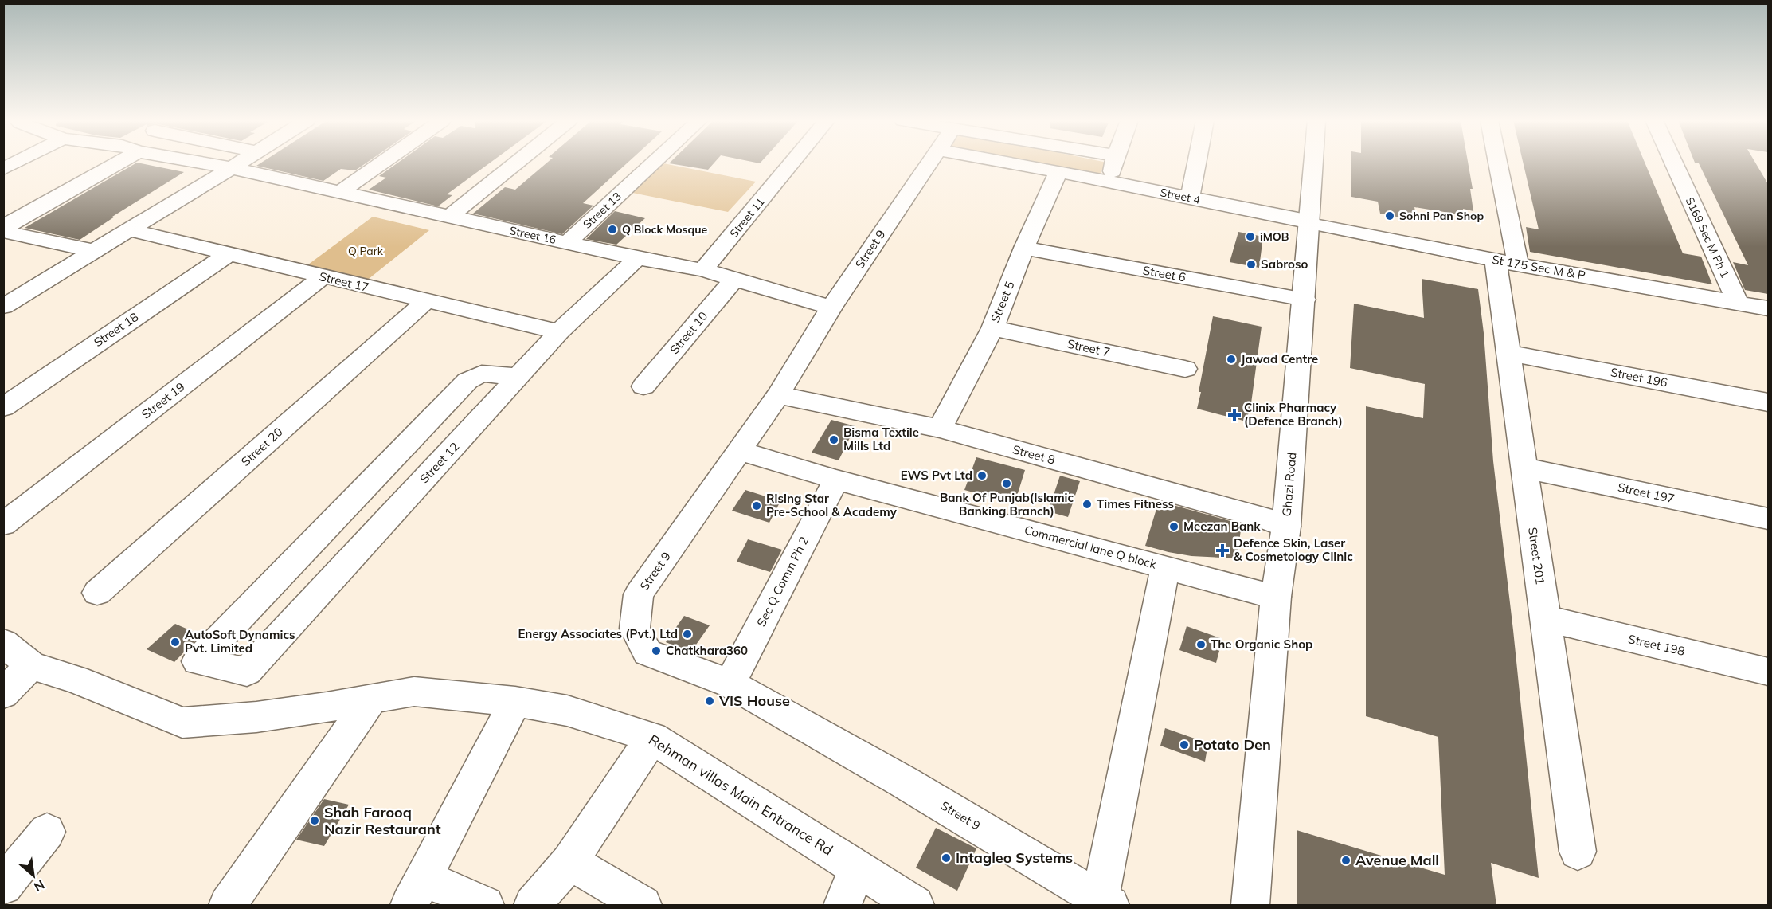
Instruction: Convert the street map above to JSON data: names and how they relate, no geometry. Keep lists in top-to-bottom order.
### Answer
{
  "streets": {
    "street": [
      "Street 4",
      "Street 13",
      "Street 11",
      "Street 16",
      "S169 Sec M Ph 1",
      "Street 9",
      "St 175 Sec M & P",
      "Street 6",
      "Street 17",
      "Street 5",
      "Street 18",
      "Street 10",
      "Street 7",
      "Street 196",
      "Street 19",
      "Street 20",
      "Street 8",
      "Street 12",
      "Ghazi Road",
      "Street 197",
      "Commercial lane Q block",
      "Street 201",
      "Sec Q Comm Ph 2",
      "Street 198",
      "Rehman villas Main Entrance Rd"
    ]
  },
  "crossings": [
    ["Street 4", "St 175 Sec M & P"],
    ["Street 4", "Street 5"],
    ["Street 4", "Ghazi Road"],
    ["Street 13", "Street 16"],
    ["Street 11", "Street 16"],
    ["Street 16", "Street 9"],
    ["Street 16", "Street 10"],
    ["Street 16", "Street 12"],
    ["S169 Sec M Ph 1", "St 175 Sec M & P"],
    ["Street 9", "Street 8"],
    ["Street 9", "Commercial lane Q block"],
    ["Street 9", "Sec Q Comm Ph 2"],
    ["St 175 Sec M & P", "Ghazi Road"],
    ["St 175 Sec M & P", "Street 201"],
    ["Street 6", "Street 5"],
    ["Street 6", "Ghazi Road"],
    ["Street 17", "Street 18"],
    ["Street 17", "Street 19"],
    ["Street 17", "Street 20"],
    ["Street 17", "Street 12"],
    ["Street 5", "Street 7"],
    ["Street 5", "Street 8"],
    ["Street 196", "Street 201"],
    ["Street 8", "Ghazi Road"],
    ["Ghazi Road", "Commercial lane Q block"],
    ["Street 197", "Street 201"],
    ["Commercial lane Q block", "Sec Q Comm Ph 2"],
    ["Street 201", "Street 198"]
  ],
  "parks": ["Q Park"],
  "places": {
    "other": [
      "Sohni Pan Shop",
      "Q Block Mosque",
      "iMOB",
      "Sabroso",
      "Jawad Centre",
      "Bisma Textile Mills Ltd",
      "EWS Pvt Ltd",
      "Bank Of Punjab(Islamic Banking Branch)",
      "Times Fitness",
      "Rising Star Pre-School & Academy",
      "Meezan Bank",
      "Energy Associates (Pvt.) Ltd",
      "AutoSoft Dynamics Pvt. Limited",
      "The Organic Shop",
      "Chatkhara360",
      "VIS House",
      "Potato Den",
      "Shah Farooq Nazir Restaurant",
      "Intagleo Systems",
      "Avenue Mall"
    ],
    "health": ["Clinix Pharmacy (Defence Branch)", "Defence Skin, Laser & Cosmetology Clinic"]
  },
  "north": "bottom right"
}
